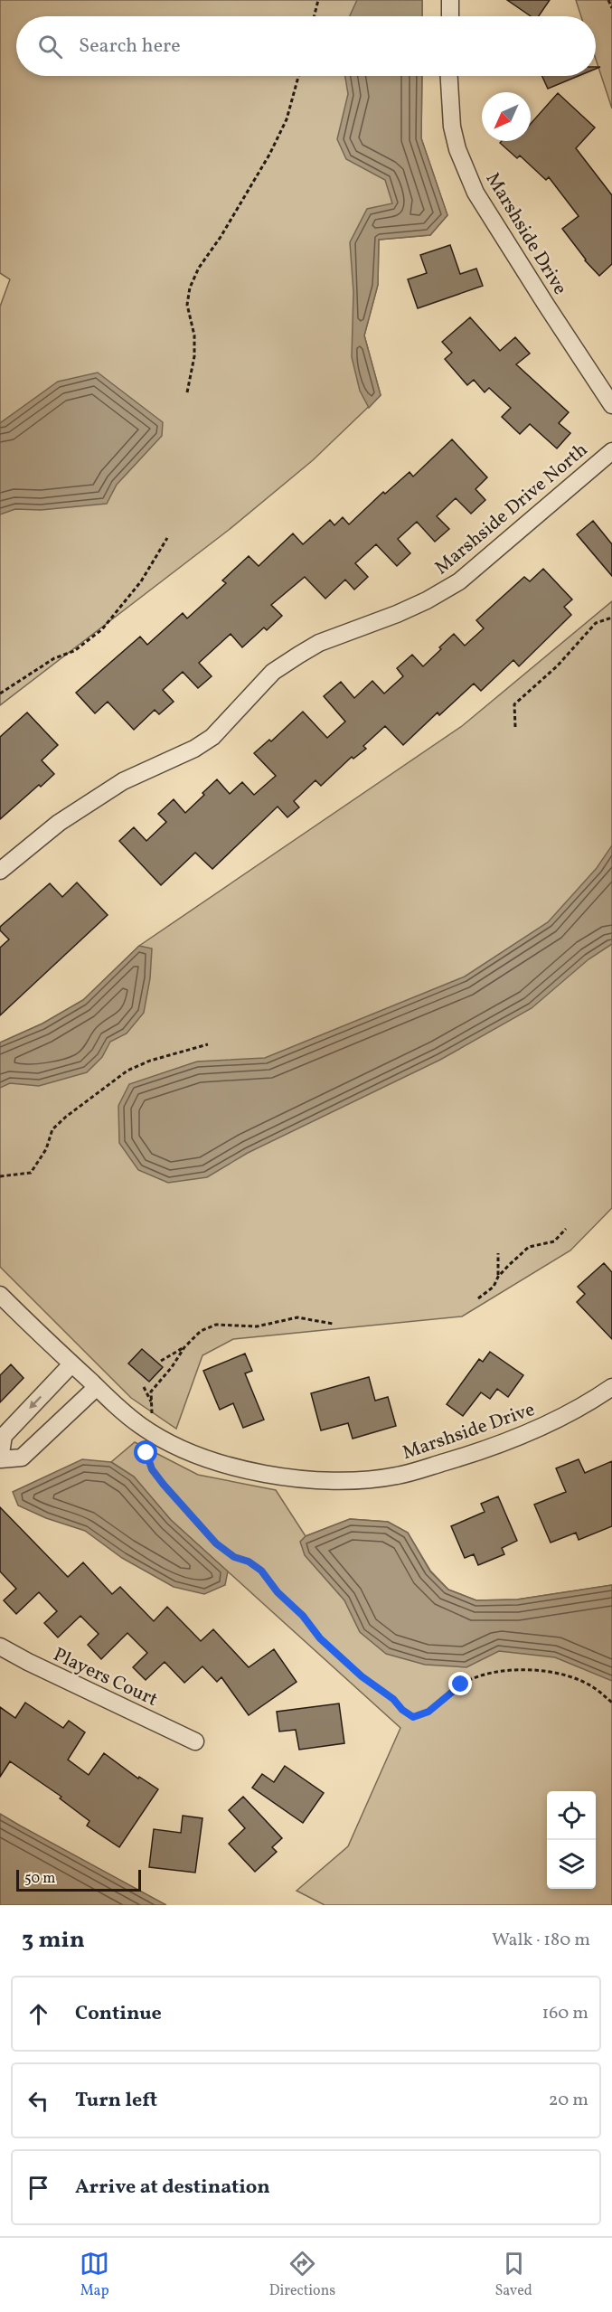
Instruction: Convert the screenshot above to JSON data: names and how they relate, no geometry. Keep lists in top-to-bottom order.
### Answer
{
  "streets": {
    "street": ["Marshside Drive", "Marshside Drive North", "Players Court"]
  },
  "scale_bar": "50 m",
  "north": "bottom left",
  "page": {
    "search": "Search here",
    "scale": "50 m",
    "heading": ["3 min", "Walk · 180 m"],
    "list": [
      ["Continue", "160 m"],
      ["Turn left", "20 m"],
      "Arrive at destination"
    ],
    "nav": ["Map", "Directions", "Saved"]
  }
}
